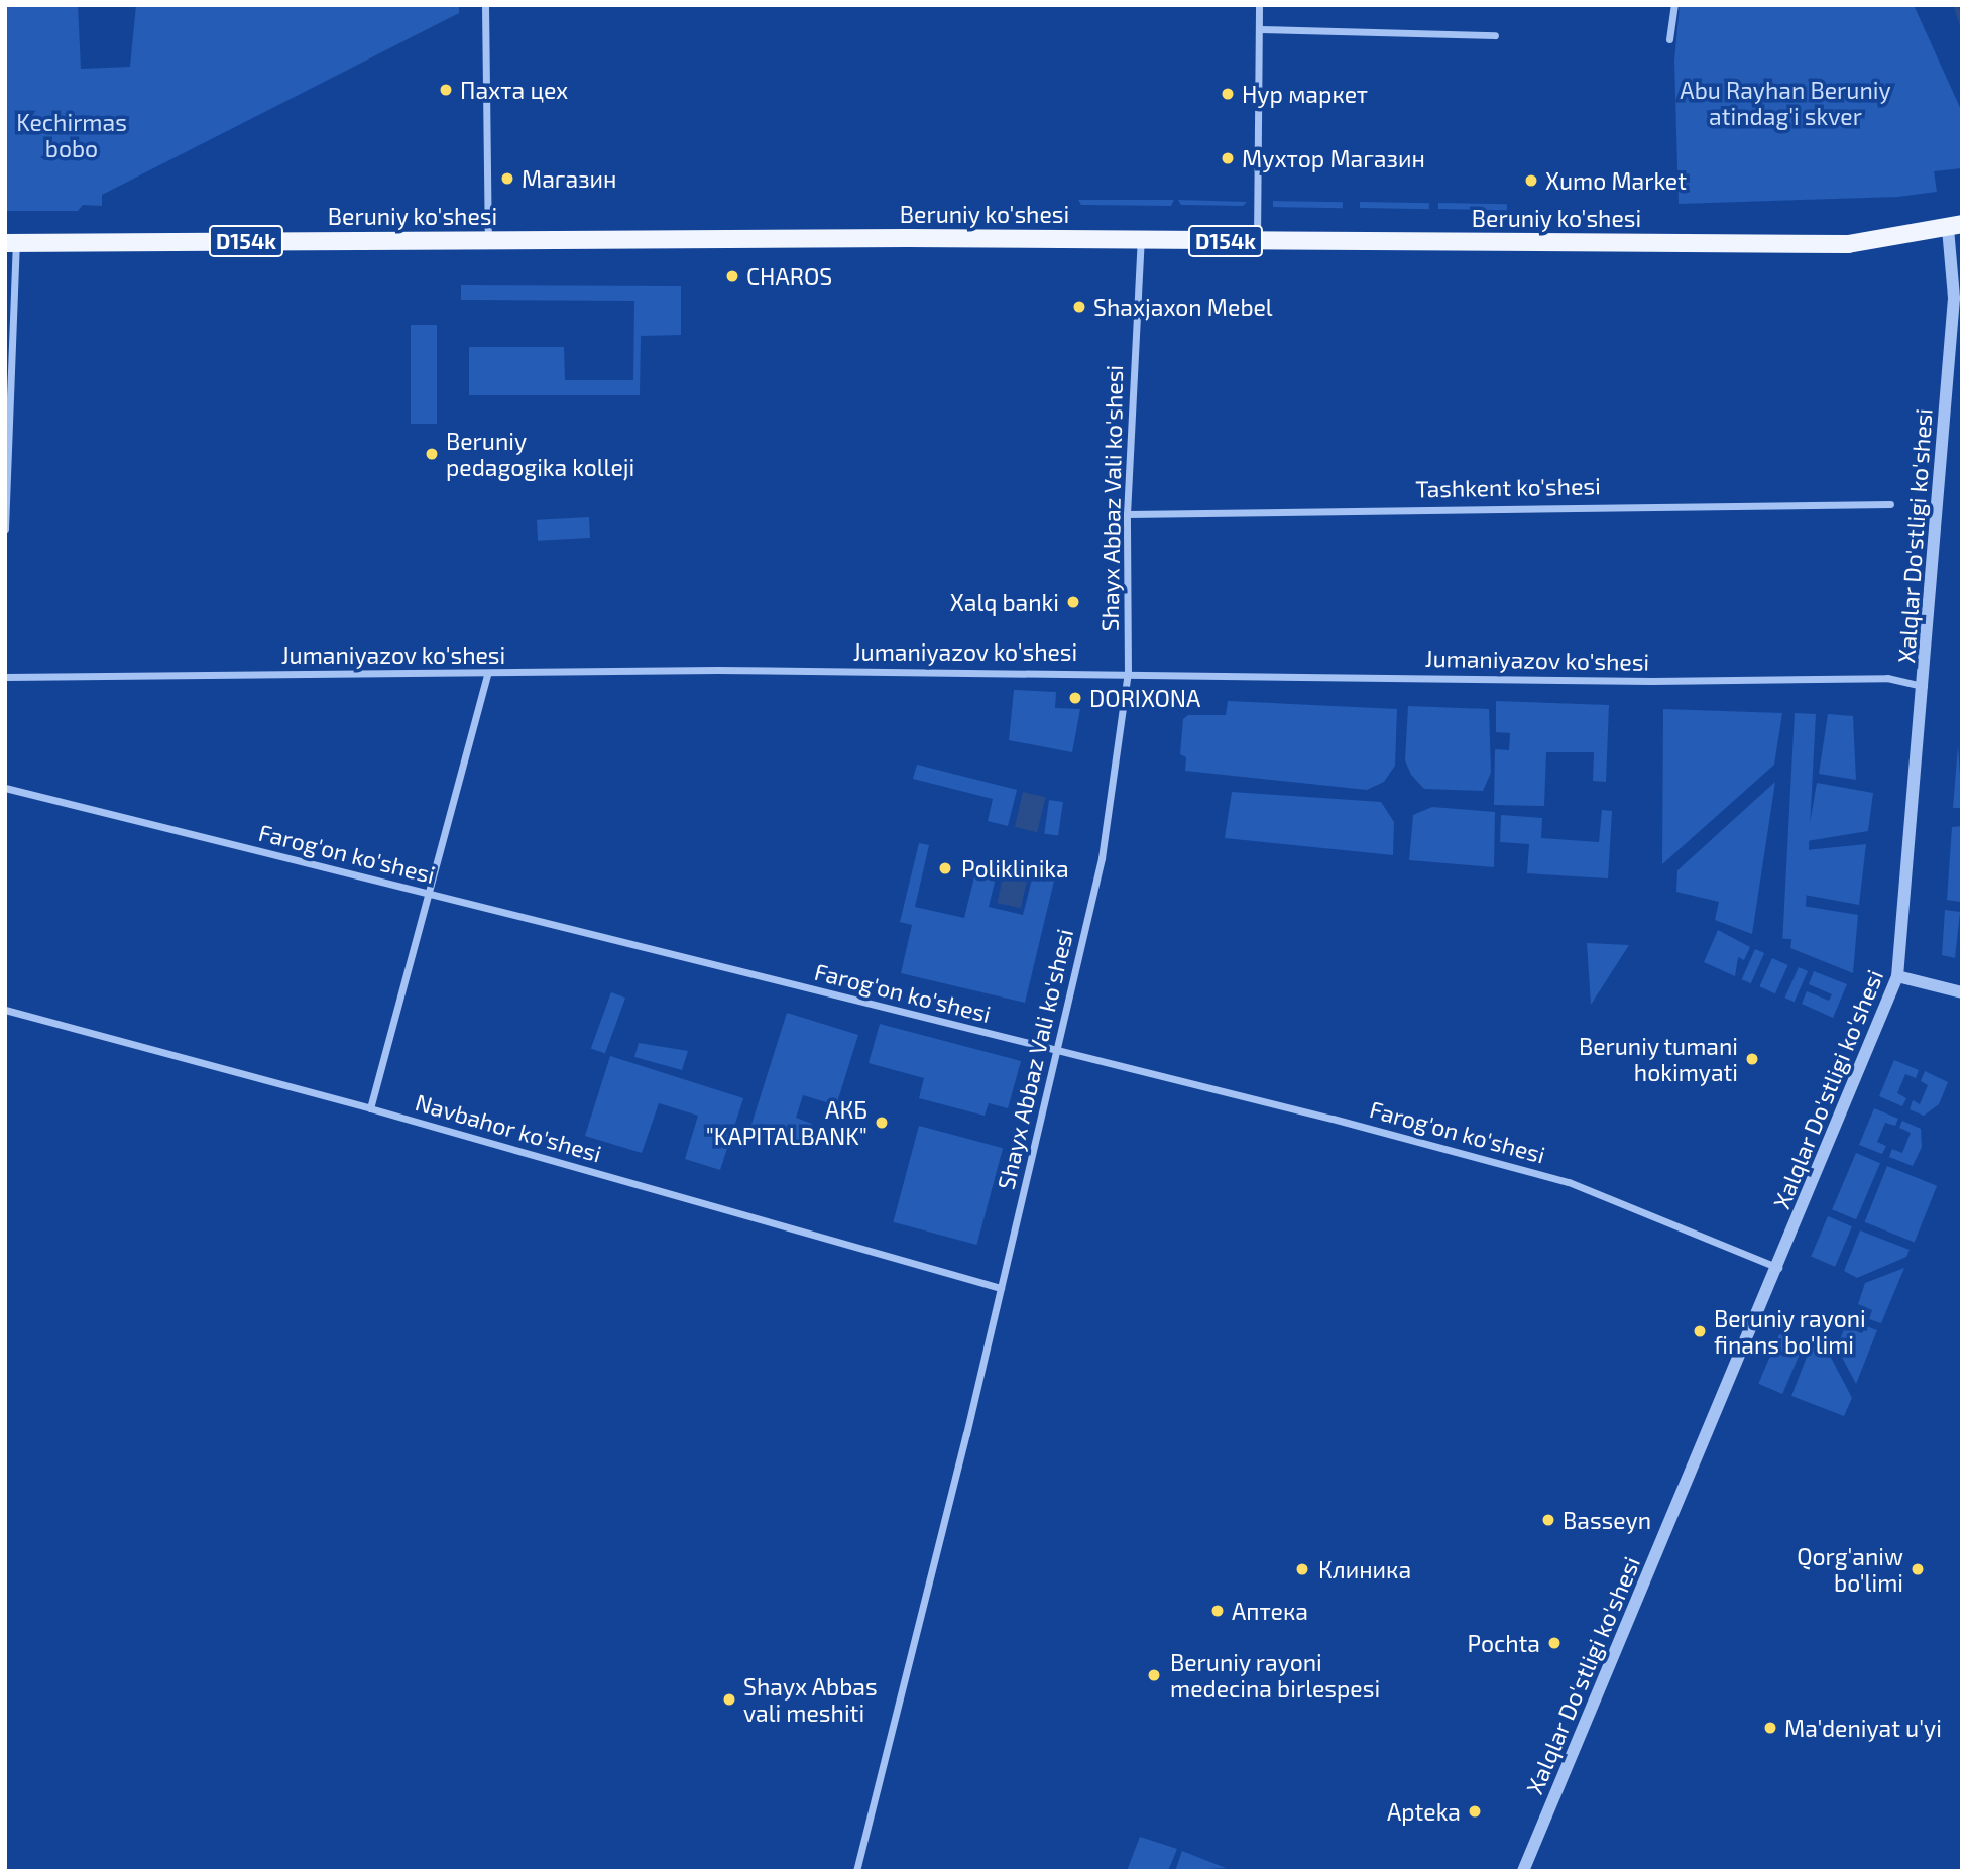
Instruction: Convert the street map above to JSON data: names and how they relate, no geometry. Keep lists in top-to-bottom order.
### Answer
{
  "streets": {
    "main road": ["Beruniy ko'shesi", "D154k"],
    "street": [
      "Tashkent ko'shesi",
      "Shayx Abbaz Vali ko'shesi",
      "Xalqlar Do'stligi ko'shesi",
      "Jumaniyazov ko'shesi",
      "Farog'on ko'shesi",
      "Navbahor ko'shesi"
    ]
  },
  "crossings": [
    ["Beruniy ko'shesi", "Shayx Abbaz Vali ko'shesi"],
    ["Beruniy ko'shesi", "Xalqlar Do'stligi ko'shesi"],
    ["Tashkent ko'shesi", "Shayx Abbaz Vali ko'shesi"],
    ["Shayx Abbaz Vali ko'shesi", "Jumaniyazov ko'shesi"],
    ["Shayx Abbaz Vali ko'shesi", "Farog'on ko'shesi"],
    ["Shayx Abbaz Vali ko'shesi", "Navbahor ko'shesi"],
    ["Xalqlar Do'stligi ko'shesi", "Jumaniyazov ko'shesi"],
    ["Xalqlar Do'stligi ko'shesi", "Farog'on ko'shesi"]
  ],
  "parks": ["Abu Rayhan Beruniy atindag'i skver", "Kechirmas bobo"],
  "places": [
    "Пахта цех",
    "Нур маркет",
    "Мухтор Магазин",
    "Магазин",
    "Xumo Market",
    "CHAROS",
    "Shaxjaxon Mebel",
    "Beruniy pedagogika kolleji",
    "Xalq banki",
    "DORIXONA",
    "Poliklinika",
    "Beruniy tumani hokimyati",
    "АКБ \"KAPITALBANK\"",
    "Beruniy rayoni finans bo'limi",
    "Basseyn",
    "Клиника",
    "Qorg'aniw bo'limi",
    "Аптека",
    "Pochta",
    "Beruniy rayoni medecina birlespesi",
    "Shayx Abbas vali meshiti",
    "Ma'deniyat u'yi",
    "Apteka"
  ]
}
